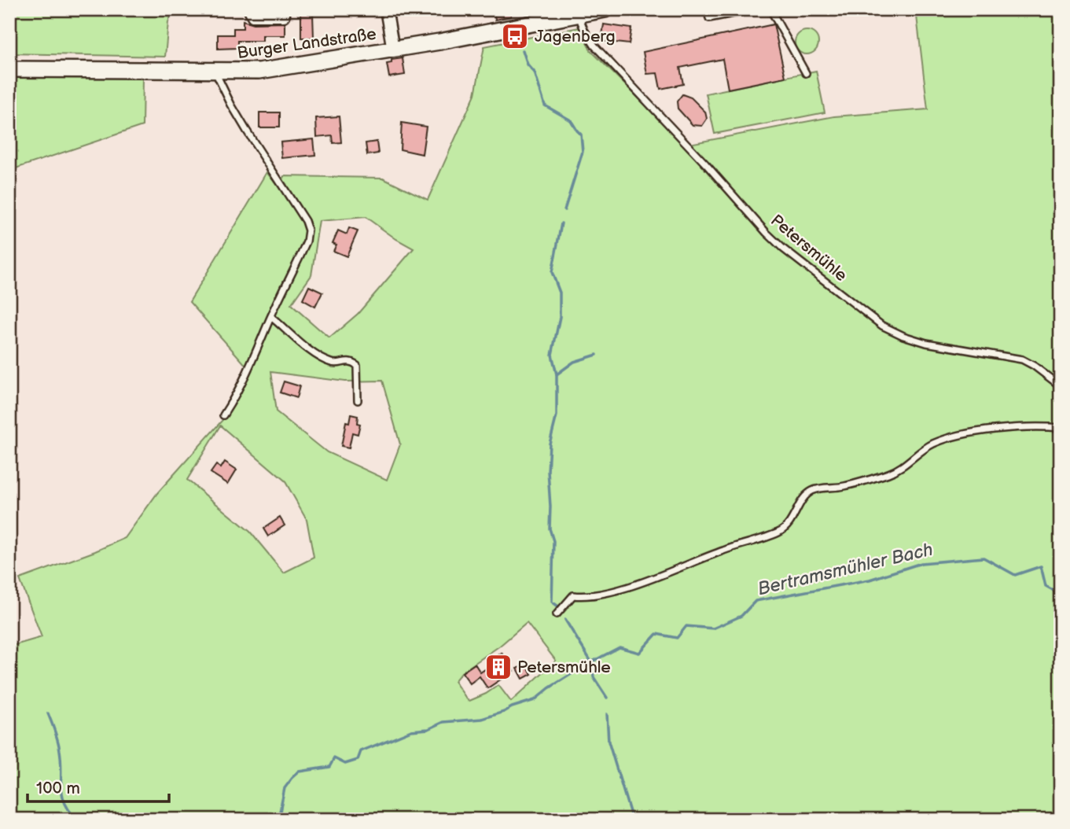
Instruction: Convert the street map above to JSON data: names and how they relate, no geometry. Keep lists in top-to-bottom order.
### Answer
{
  "streets": {
    "main road": ["Burger Landstraße"],
    "lane": ["Petersmühle"]
  },
  "crossings": [
    ["Burger Landstraße", "Petersmühle"]
  ],
  "water": ["Bertramsmühler Bach"],
  "places": {
    "bus stop": ["Jagenberg"],
    "building": ["Petersmühle"]
  },
  "scale_bar": "100 m"
}
